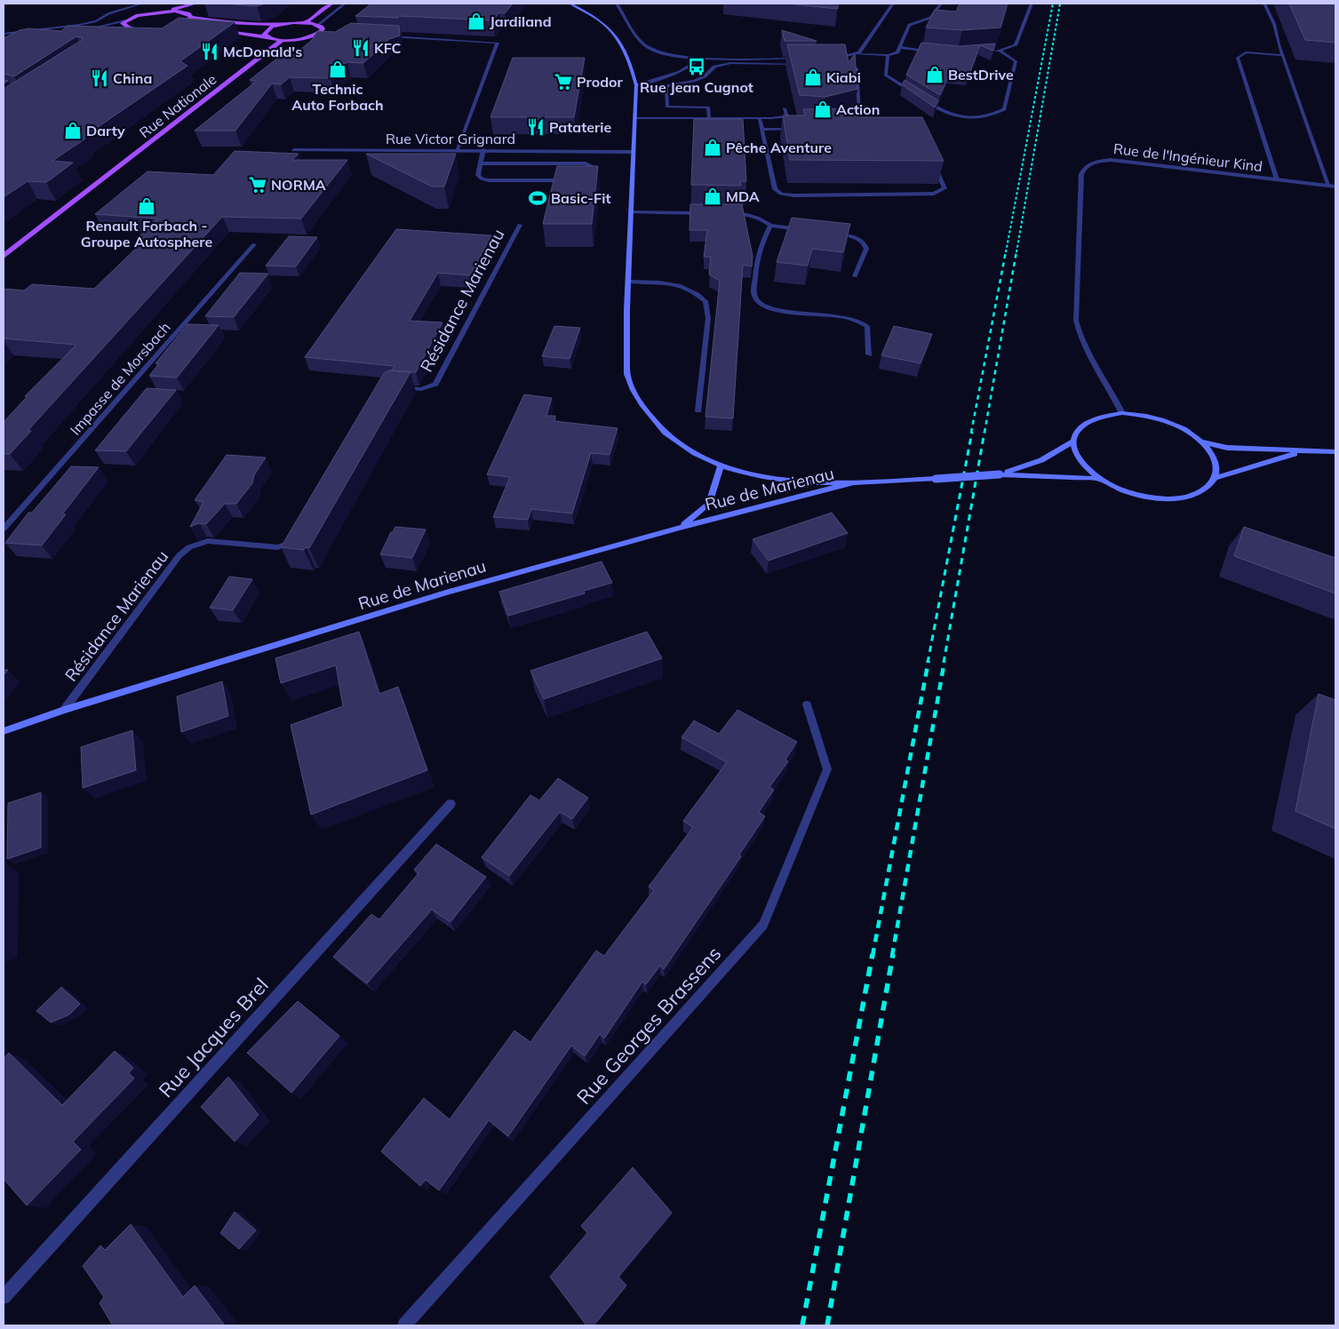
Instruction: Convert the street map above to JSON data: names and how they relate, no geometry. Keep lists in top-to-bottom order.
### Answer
{
  "streets": {
    "main road": ["Rue Nationale", "Rue de Marienau"],
    "street": [
      "Rue Victor Grignard",
      "Rue de l'Ingénieur Kind",
      "Résidance Marienau",
      "Impasse de Morsbach",
      "Rue Georges Brassens",
      "Rue Jacques Brel"
    ]
  },
  "crossings": [
    ["Résidance Marienau", "Rue de Marienau"]
  ],
  "places": {
    "shop": [
      "Jardiland",
      "Technic Auto Forbach",
      "BestDrive",
      "Kiabi",
      "Action",
      "Darty",
      "Pêche Aventure",
      "MDA",
      "Renault Forbach - Groupe Autosphere"
    ],
    "restaurant": [
      "KFC",
      "McDonald's",
      "China",
      "Pataterie"
    ],
    "bus stop": ["Rue Jean Cugnot"],
    "supermarket": ["Prodor", "NORMA"],
    "sports": ["Basic-Fit"]
  }
}
